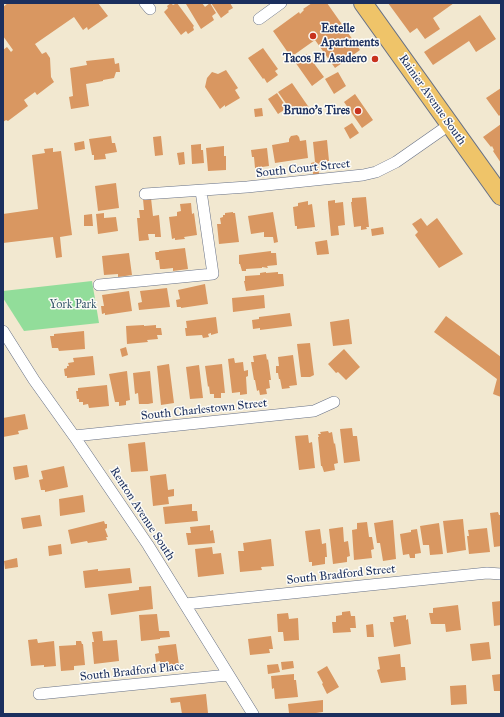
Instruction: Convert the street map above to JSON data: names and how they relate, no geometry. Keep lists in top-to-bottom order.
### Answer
{
  "streets": {
    "main road": ["Rainier Avenue South"],
    "street": [
      "South Court Street",
      "South Charlestown Street",
      "Renton Avenue South",
      "South Bradford Street",
      "South Bradford Place"
    ]
  },
  "crossings": [
    ["Rainier Avenue South", "South Court Street"],
    ["South Charlestown Street", "Renton Avenue South"],
    ["Renton Avenue South", "South Bradford Street"],
    ["Renton Avenue South", "South Bradford Place"]
  ],
  "parks": ["York Park"],
  "places": ["Estelle Apartments", "Tacos El Asadero", "Bruno's Tires"]
}
